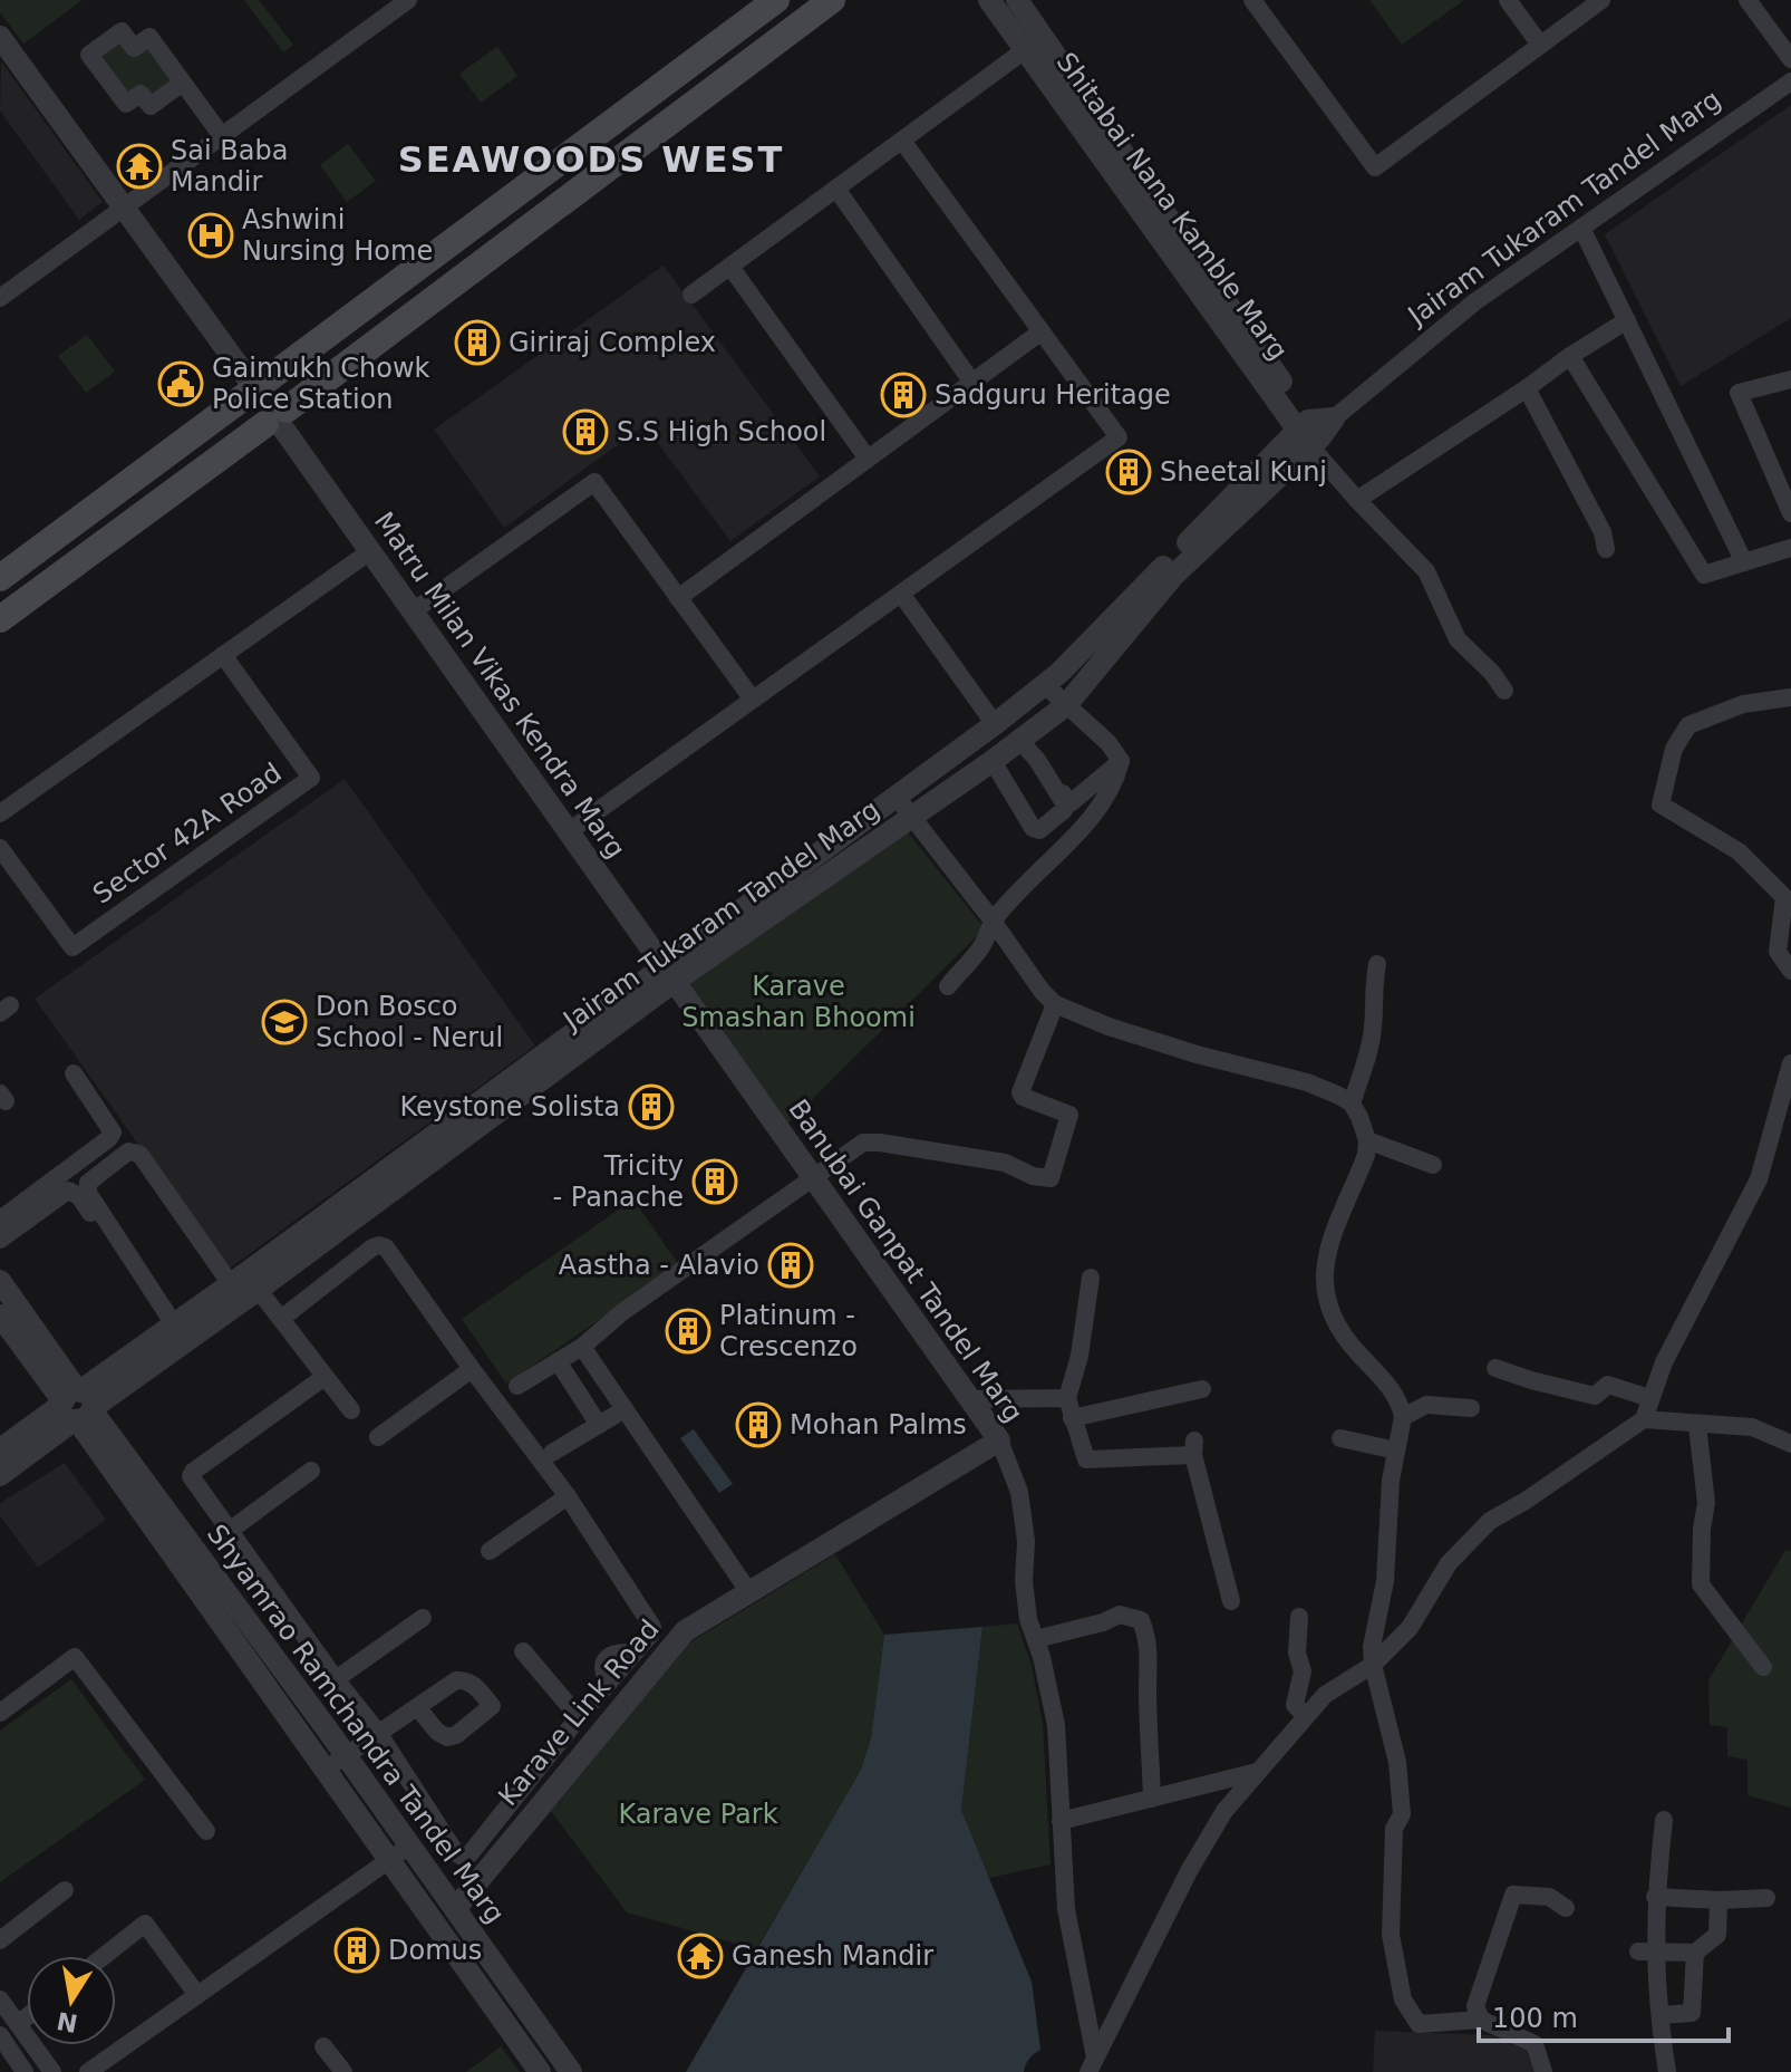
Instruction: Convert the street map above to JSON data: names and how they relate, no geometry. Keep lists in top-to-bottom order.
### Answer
{
  "streets": {
    "street": [
      "Shitabai Nana Kamble Marg",
      "Jairam Tukaram Tandel Marg",
      "Matru Milan Vikas Kendra Marg",
      "Sector 42A Road",
      "Banubai Ganpat Tandel Marg",
      "Karave Link Road",
      "Shyamrao Ramchandra Tandel Marg"
    ]
  },
  "crossings": [
    ["Shitabai Nana Kamble Marg", "Jairam Tukaram Tandel Marg"],
    ["Jairam Tukaram Tandel Marg", "Matru Milan Vikas Kendra Marg"],
    ["Jairam Tukaram Tandel Marg", "Banubai Ganpat Tandel Marg"],
    ["Jairam Tukaram Tandel Marg", "Shyamrao Ramchandra Tandel Marg"],
    ["Matru Milan Vikas Kendra Marg", "Banubai Ganpat Tandel Marg"],
    ["Banubai Ganpat Tandel Marg", "Karave Link Road"],
    ["Karave Link Road", "Shyamrao Ramchandra Tandel Marg"]
  ],
  "districts": ["SEAWOODS WEST"],
  "parks": ["Karave Smashan Bhoomi", "Karave Park"],
  "places": {
    "temple": ["Sai Baba Mandir", "Ganesh Mandir"],
    "hospital": ["Ashwini Nursing Home"],
    "building": [
      "Giriraj Complex",
      "Sadguru Heritage",
      "S.S High School",
      "Sheetal Kunj",
      "Keystone Solista",
      "Tricity - Panache",
      "Aastha - Alavio",
      "Platinum - Crescenzo",
      "Mohan Palms",
      "Domus"
    ],
    "public building": ["Gaimukh Chowk Police Station"],
    "school or university": ["Don Bosco School - Nerul"]
  },
  "scale_bar": "100 m",
  "north": "bottom"
}
